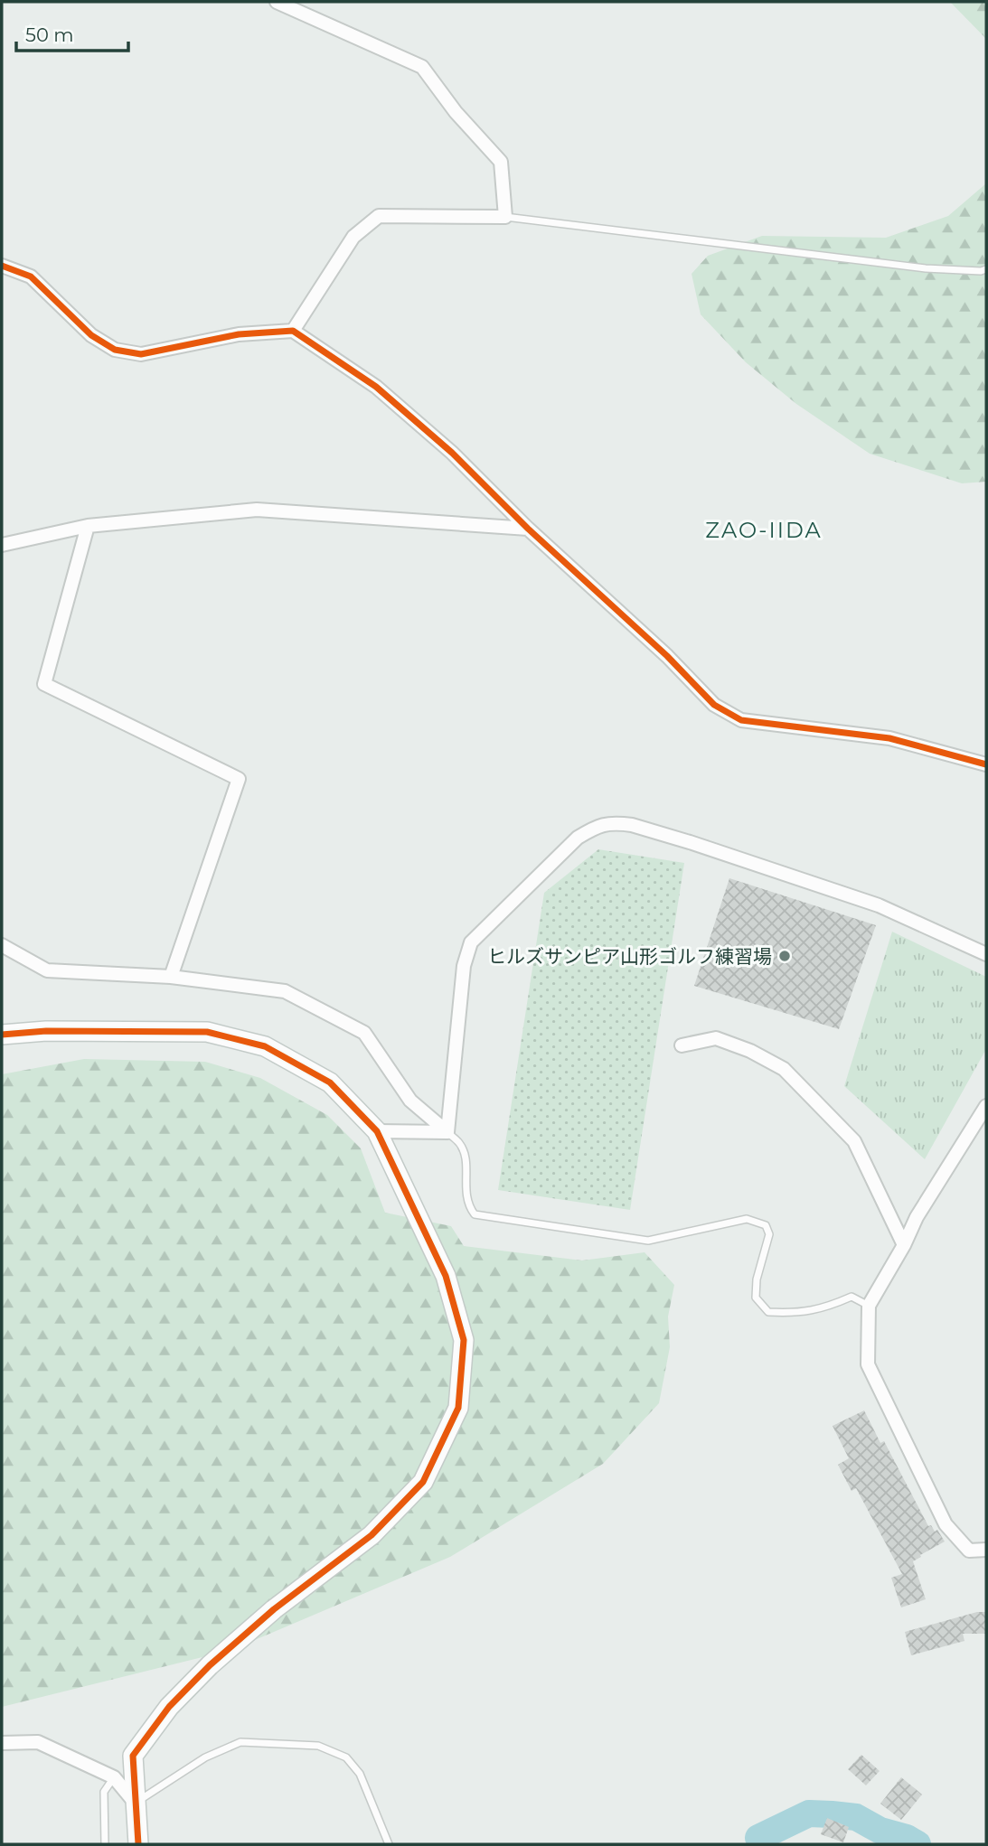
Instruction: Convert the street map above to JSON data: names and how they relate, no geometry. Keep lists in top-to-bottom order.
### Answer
{
  "districts": ["ZAO-IIDA"],
  "places": ["ヒルズサンピア山形ゴルフ練習場"],
  "scale_bar": "50 m"
}
